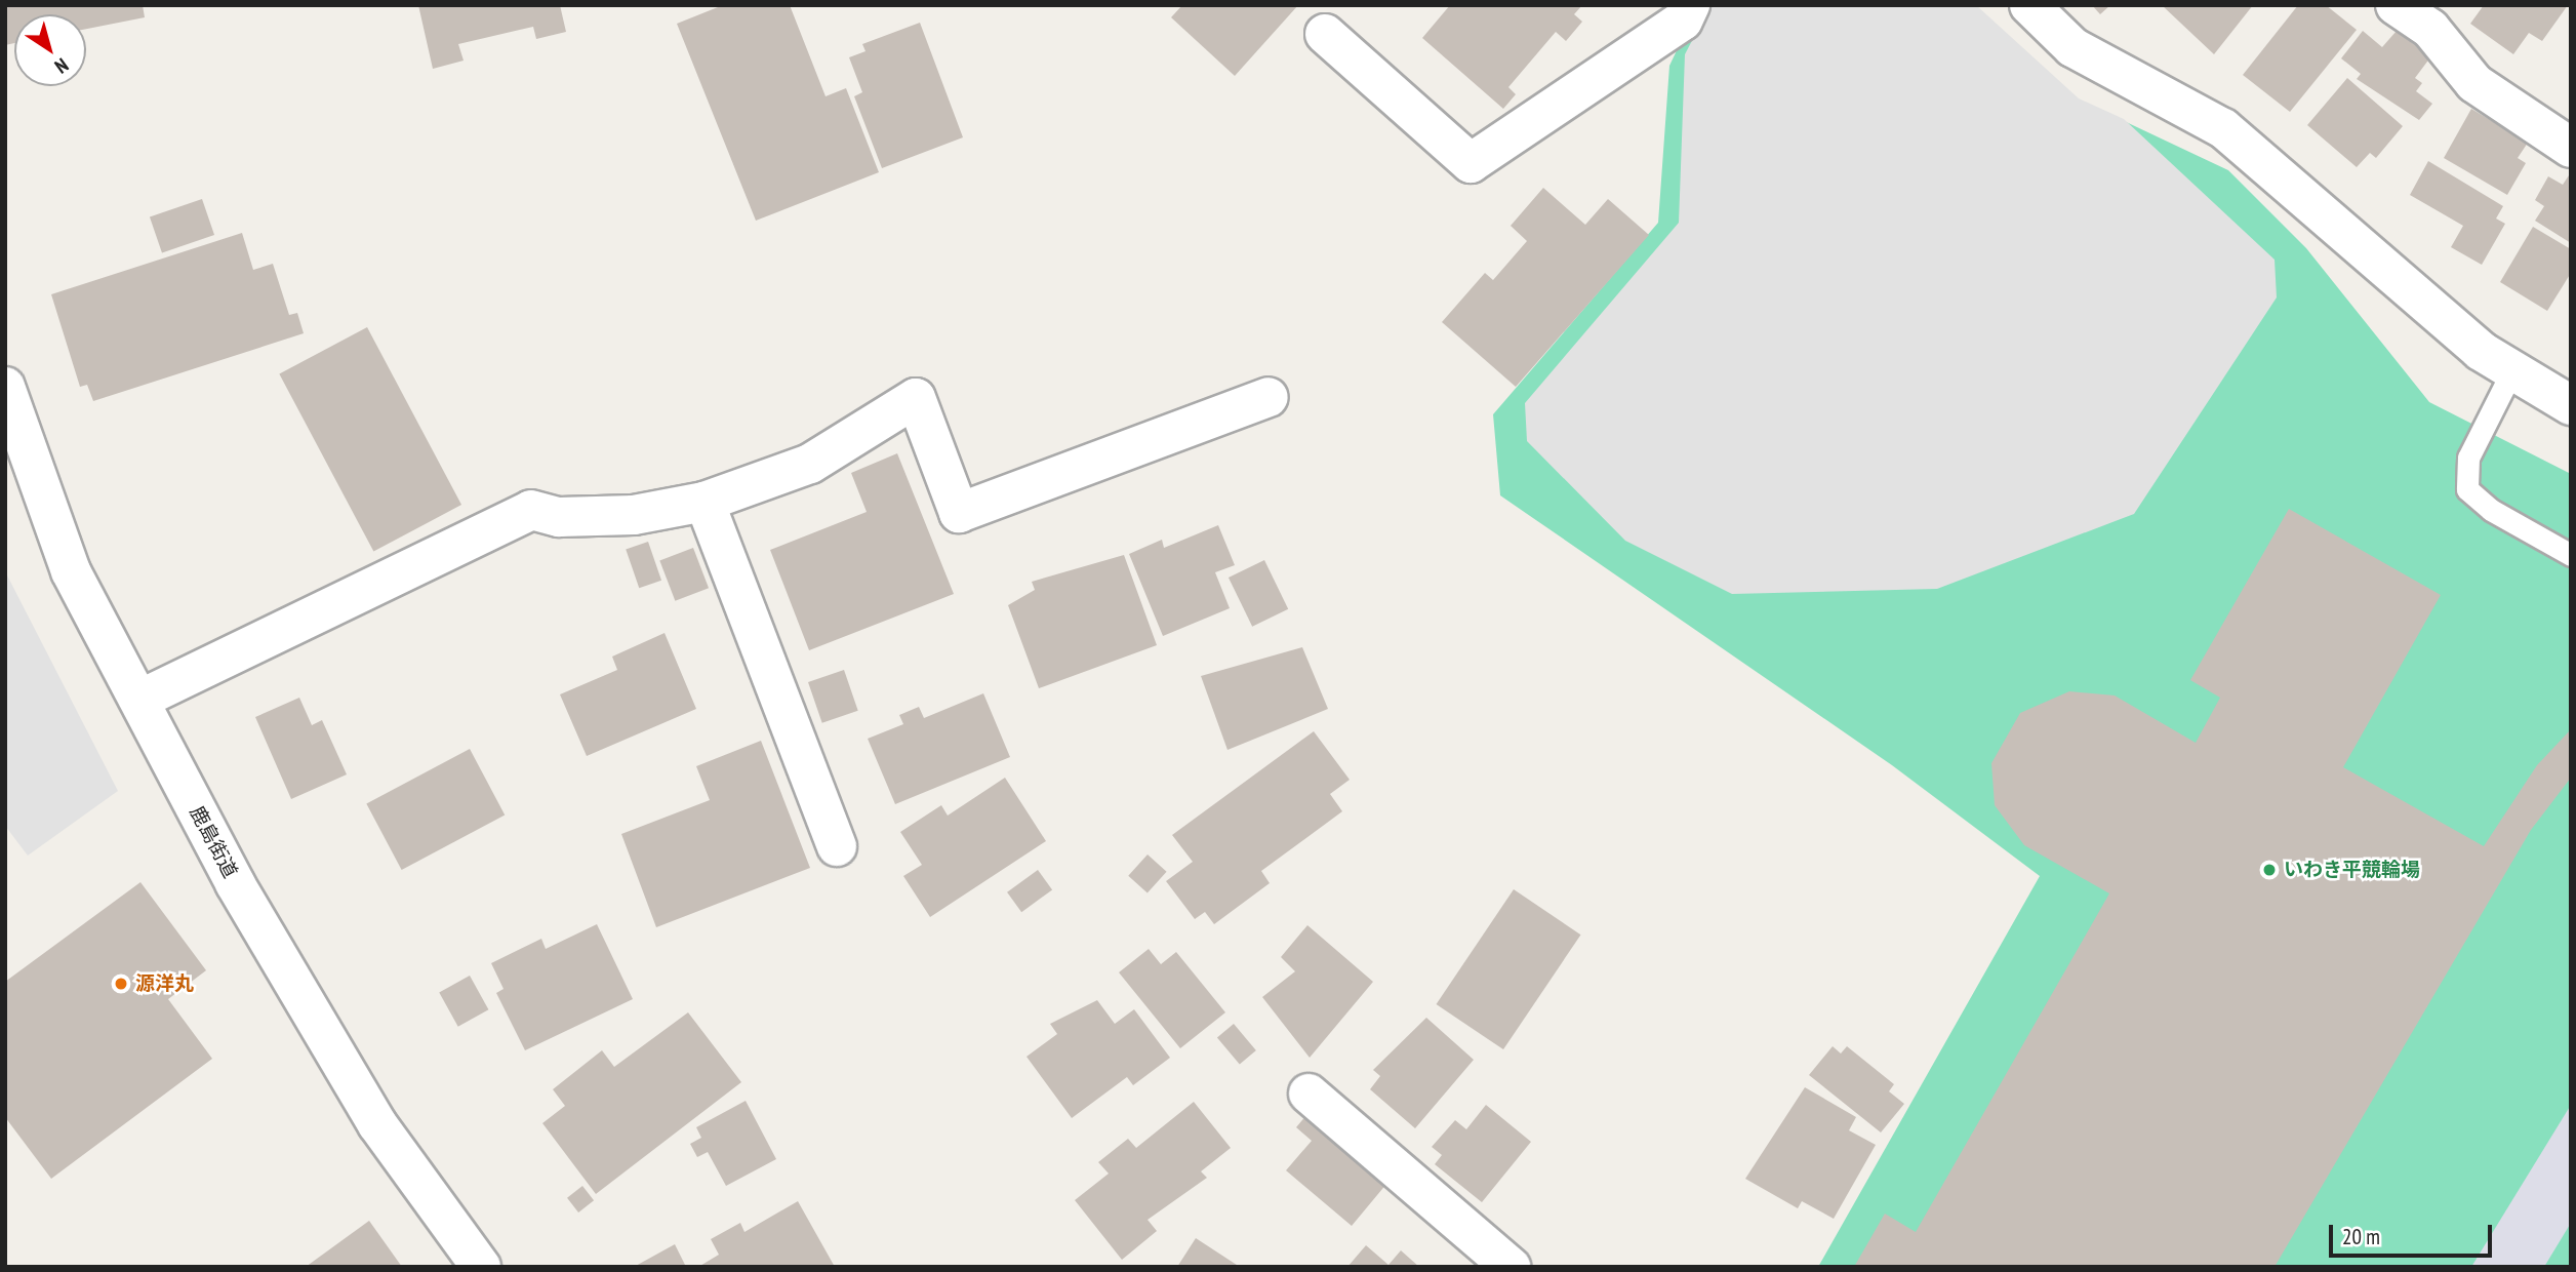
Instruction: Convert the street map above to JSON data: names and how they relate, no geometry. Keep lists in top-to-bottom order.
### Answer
{
  "streets": {
    "street": ["鹿島街道"]
  },
  "places": ["いわき平競輪場", "源洋丸"],
  "scale_bar": "20 m",
  "north": "bottom right"
}
